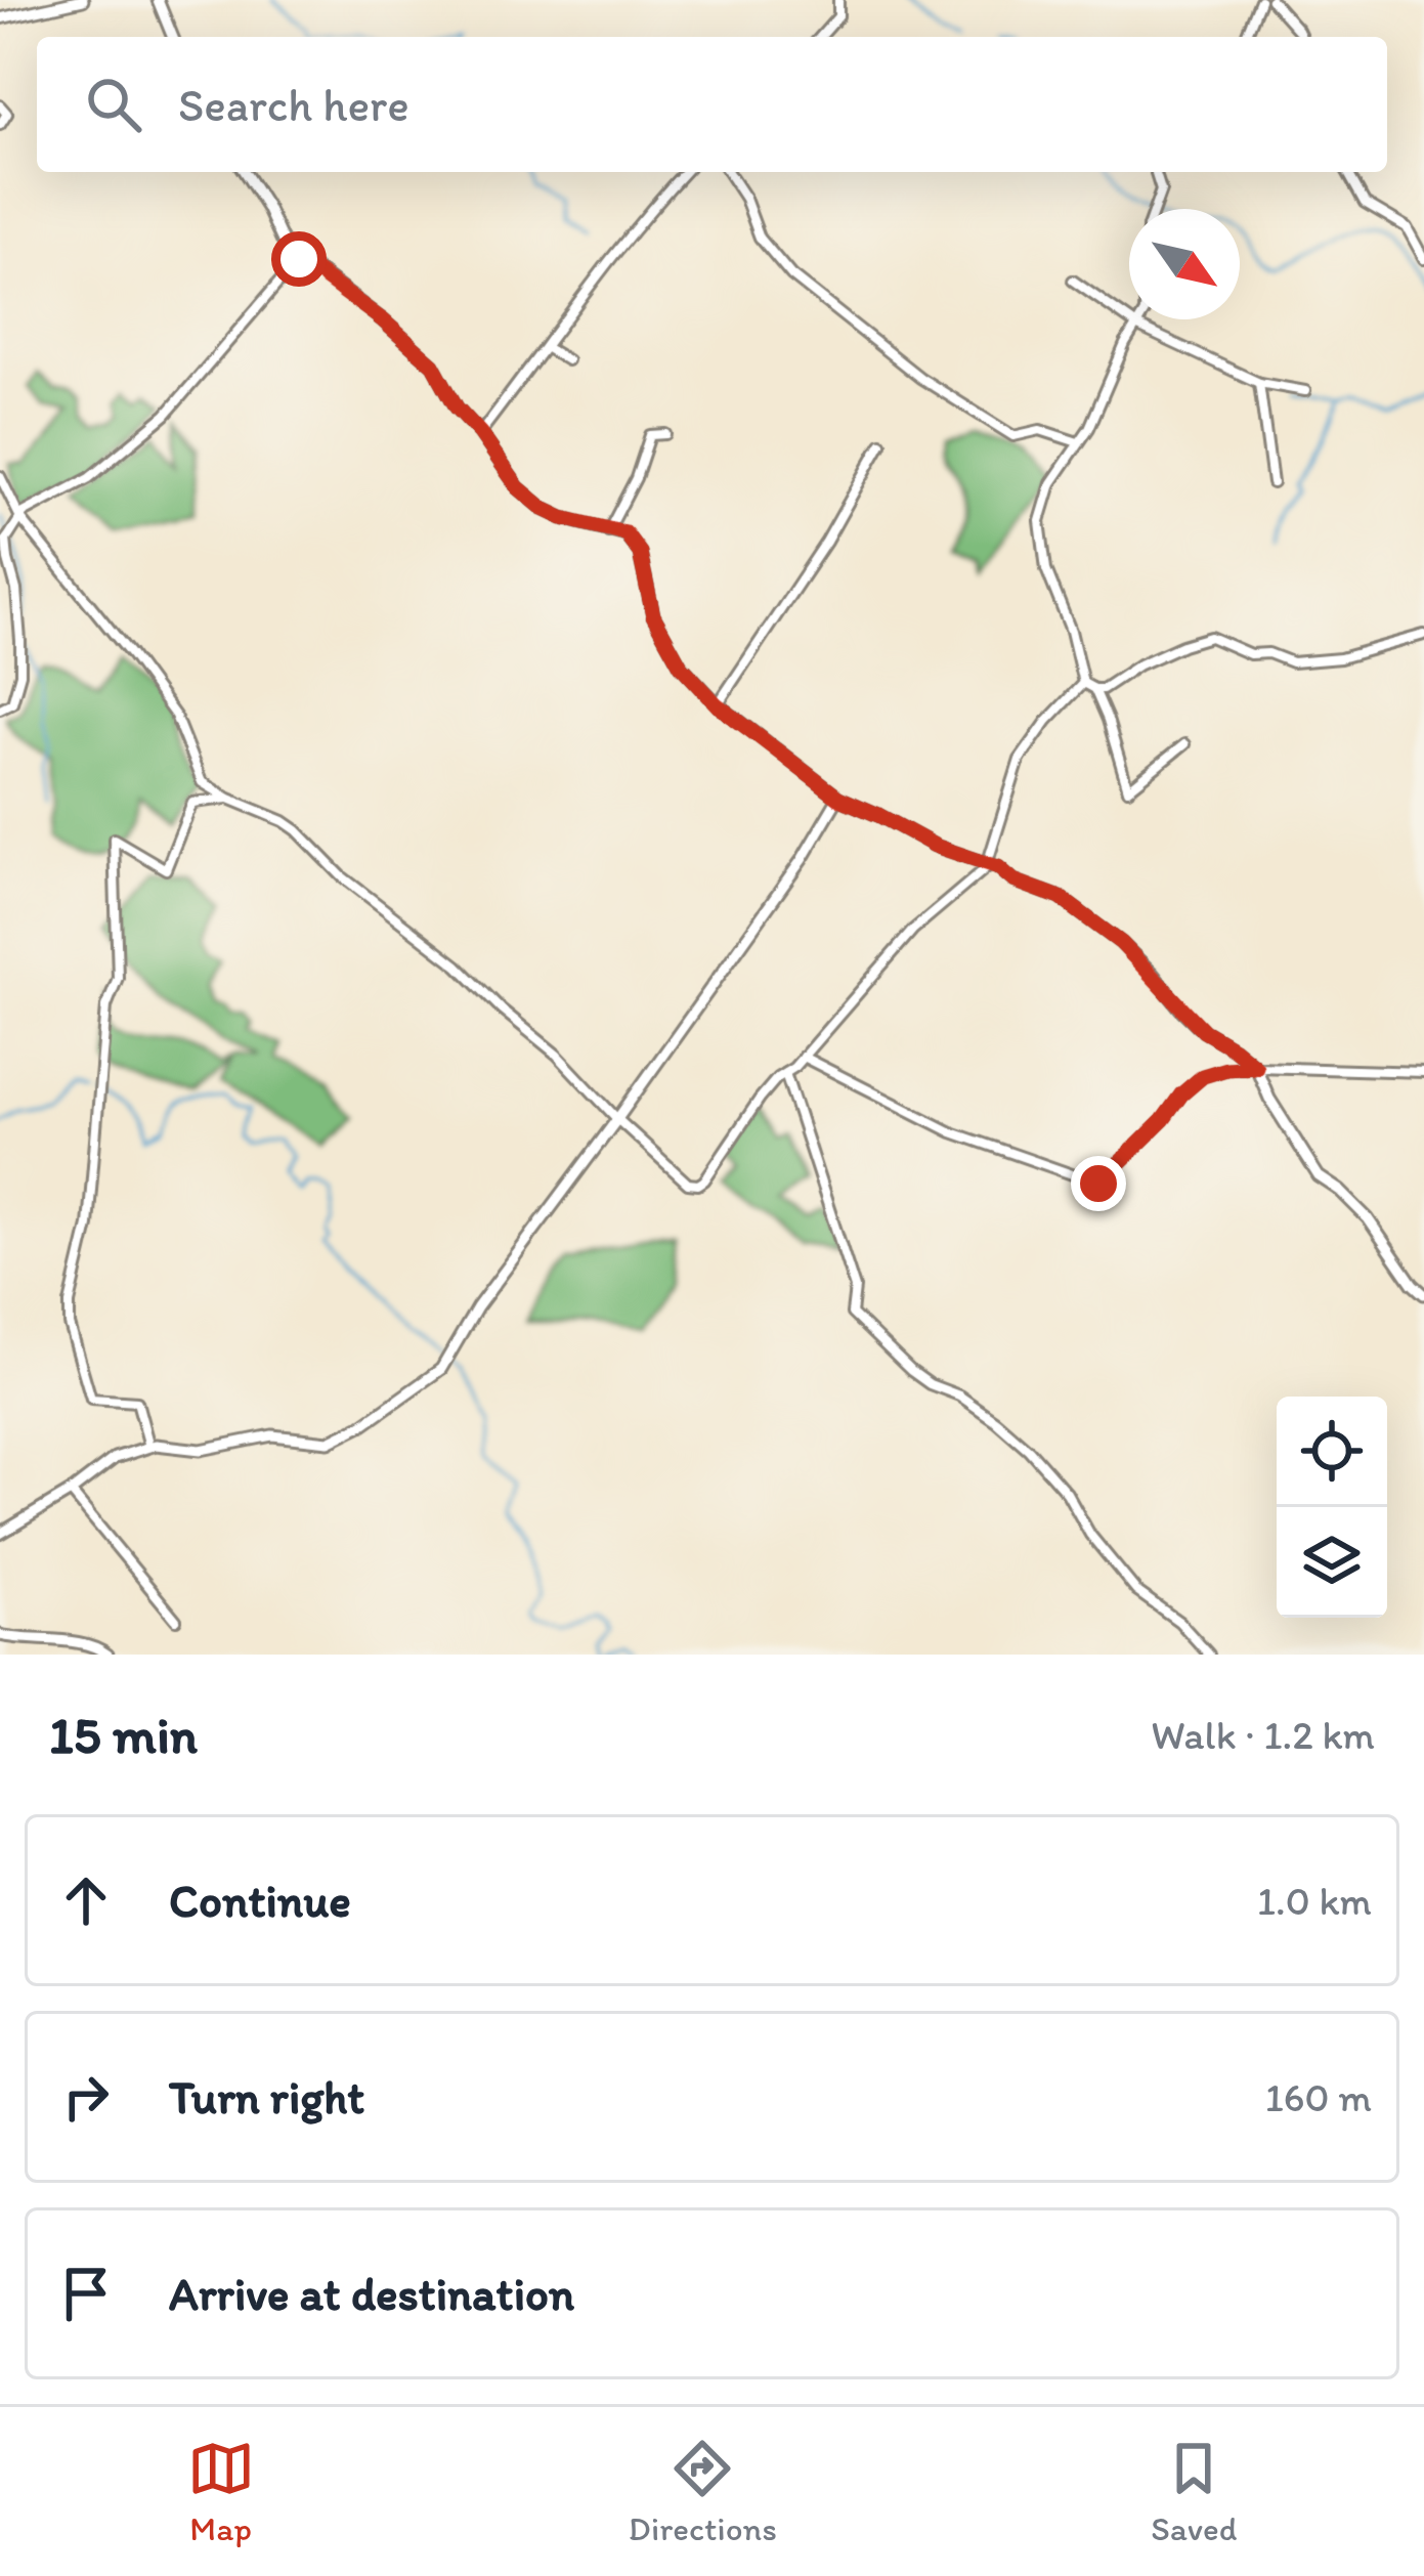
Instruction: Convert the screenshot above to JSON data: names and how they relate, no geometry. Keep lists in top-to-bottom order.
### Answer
{
  "north": "bottom right",
  "page": {
    "search": "Search here",
    "heading": ["15 min", "Walk · 1.2 km"],
    "list": [
      ["Continue", "1.0 km"],
      ["Turn right", "160 m"],
      "Arrive at destination"
    ],
    "nav": ["Map", "Directions", "Saved"]
  }
}
